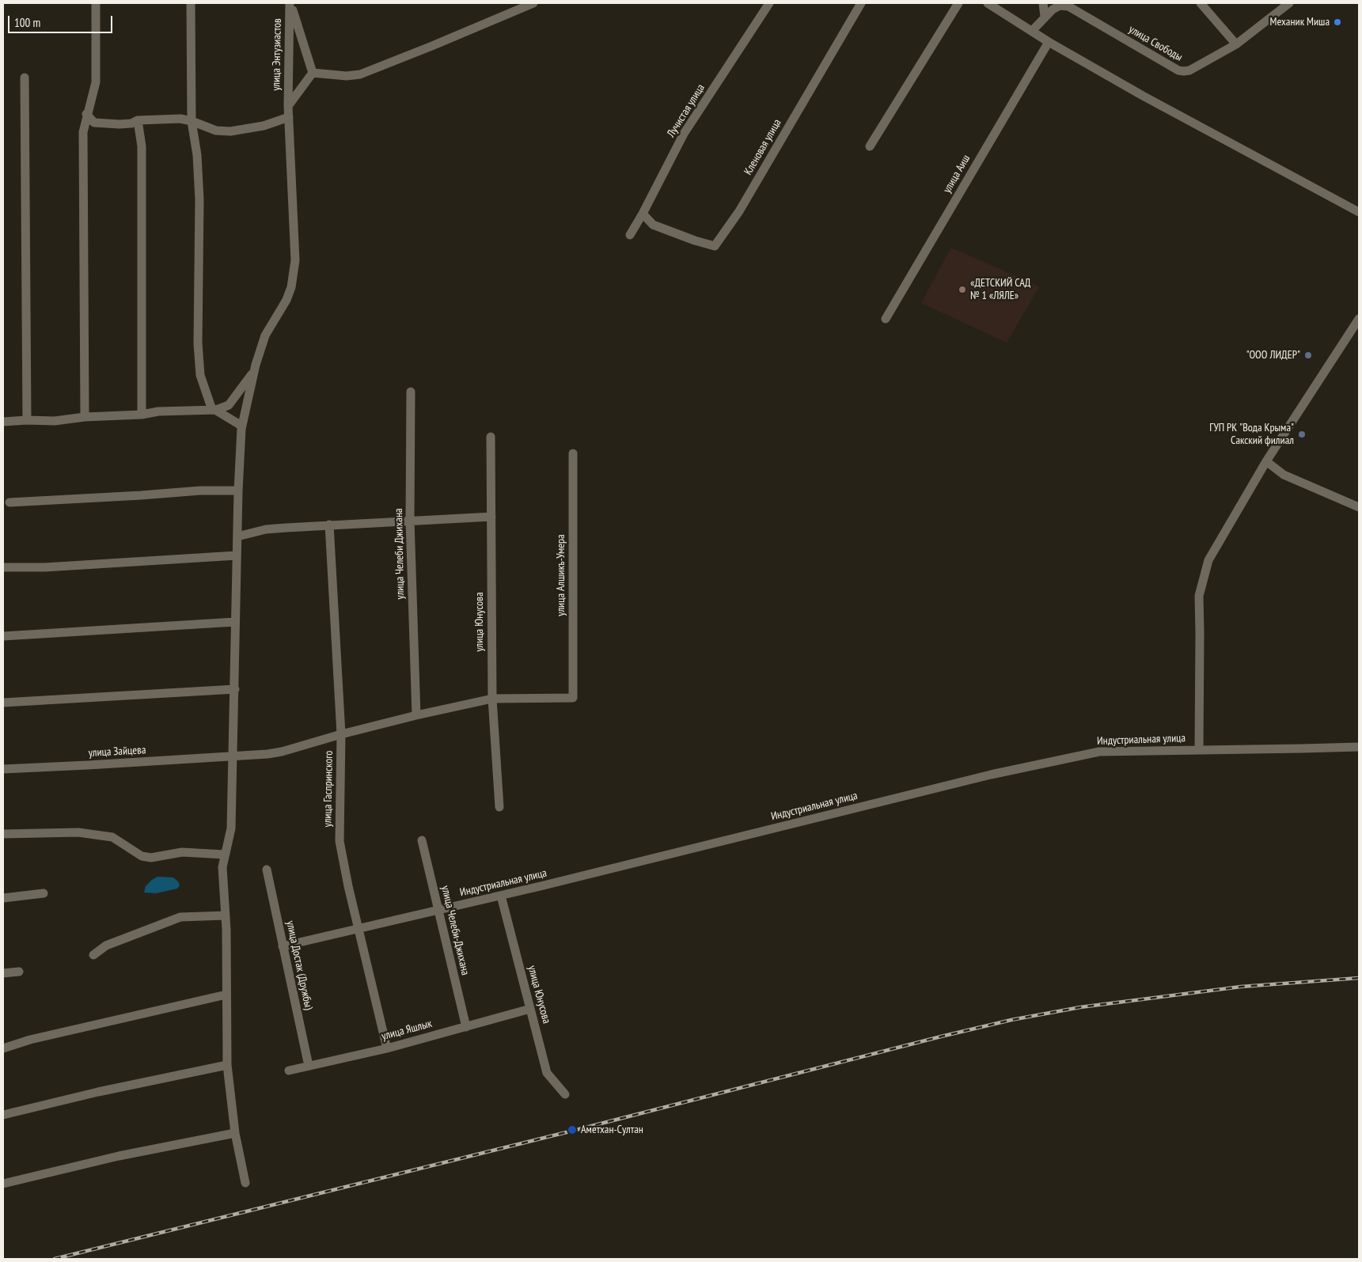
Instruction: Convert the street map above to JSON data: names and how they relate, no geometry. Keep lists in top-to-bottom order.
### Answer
{
  "streets": {
    "street": [
      "улица Свободы",
      "улица Энтузиастов",
      "Лучистая улица",
      "Кленовая улица",
      "улица Аиш",
      "улица Челеби Джихана",
      "улица Алшикъ-Умера",
      "улица Юнусова",
      "Индустриальная улица",
      "улица Зайцева",
      "улица Гаспринского",
      "улица Челеби-Джихана",
      "улица Достак (Дружбы)",
      "улица Яшлык"
    ]
  },
  "crossings": [
    ["улица Энтузиастов", "улица Зайцева"],
    ["Лучистая улица", "Кленовая улица"],
    ["улица Челеби Джихана", "улица Зайцева"],
    ["улица Алшикъ-Умера", "улица Зайцева"],
    ["улица Юнусова", "Индустриальная улица"],
    ["улица Юнусова", "улица Зайцева"],
    ["улица Юнусова", "улица Яшлык"],
    ["Индустриальная улица", "улица Гаспринского"],
    ["Индустриальная улица", "улица Челеби-Джихана"],
    ["Индустриальная улица", "улица Достак (Дружбы)"],
    ["улица Зайцева", "улица Гаспринского"],
    ["улица Гаспринского", "улица Яшлык"],
    ["улица Челеби-Джихана", "улица Яшлык"],
    ["улица Достак (Дружбы)", "улица Яшлык"]
  ],
  "places": [
    "Механик Миша",
    "«ДЕТСКИЙ САД № 1 «ЛЯЛЕ»",
    "\"ООО ЛИДЕР\"",
    "ГУП РК \"Вода Крыма\" Сакский филиал",
    "Аметхан-Султан"
  ],
  "scale_bar": "100 m"
}
